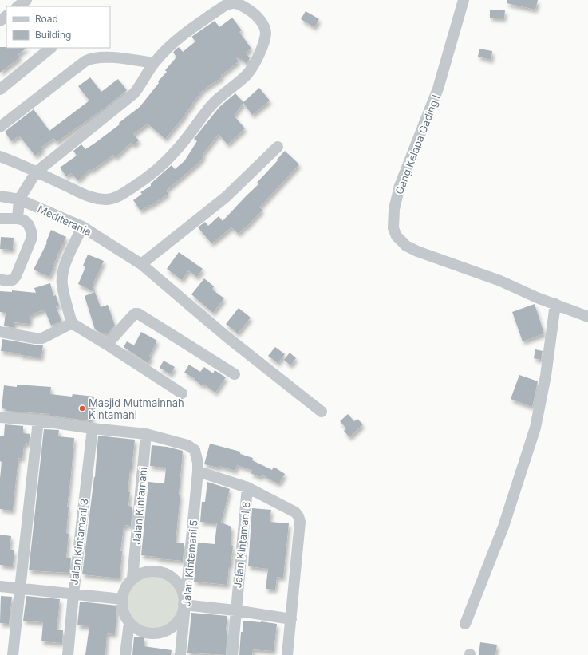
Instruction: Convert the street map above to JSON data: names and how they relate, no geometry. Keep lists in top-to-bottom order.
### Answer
{
  "streets": {
    "street": [
      "Gang Kelapa Gading I",
      "Mediterania",
      "Jalan Kintamani",
      "Jalan Kintamani 3",
      "Jalan Kintamani 6",
      "Jalan Kintamani 5"
    ]
  },
  "crossings": [
    ["Jalan Kintamani", "Jalan Kintamani 5"],
    ["Jalan Kintamani 6", "Jalan Kintamani 5"]
  ],
  "places": ["Masjid Mutmainnah Kintamani"],
  "legend": ["Road", "Building"]
}
